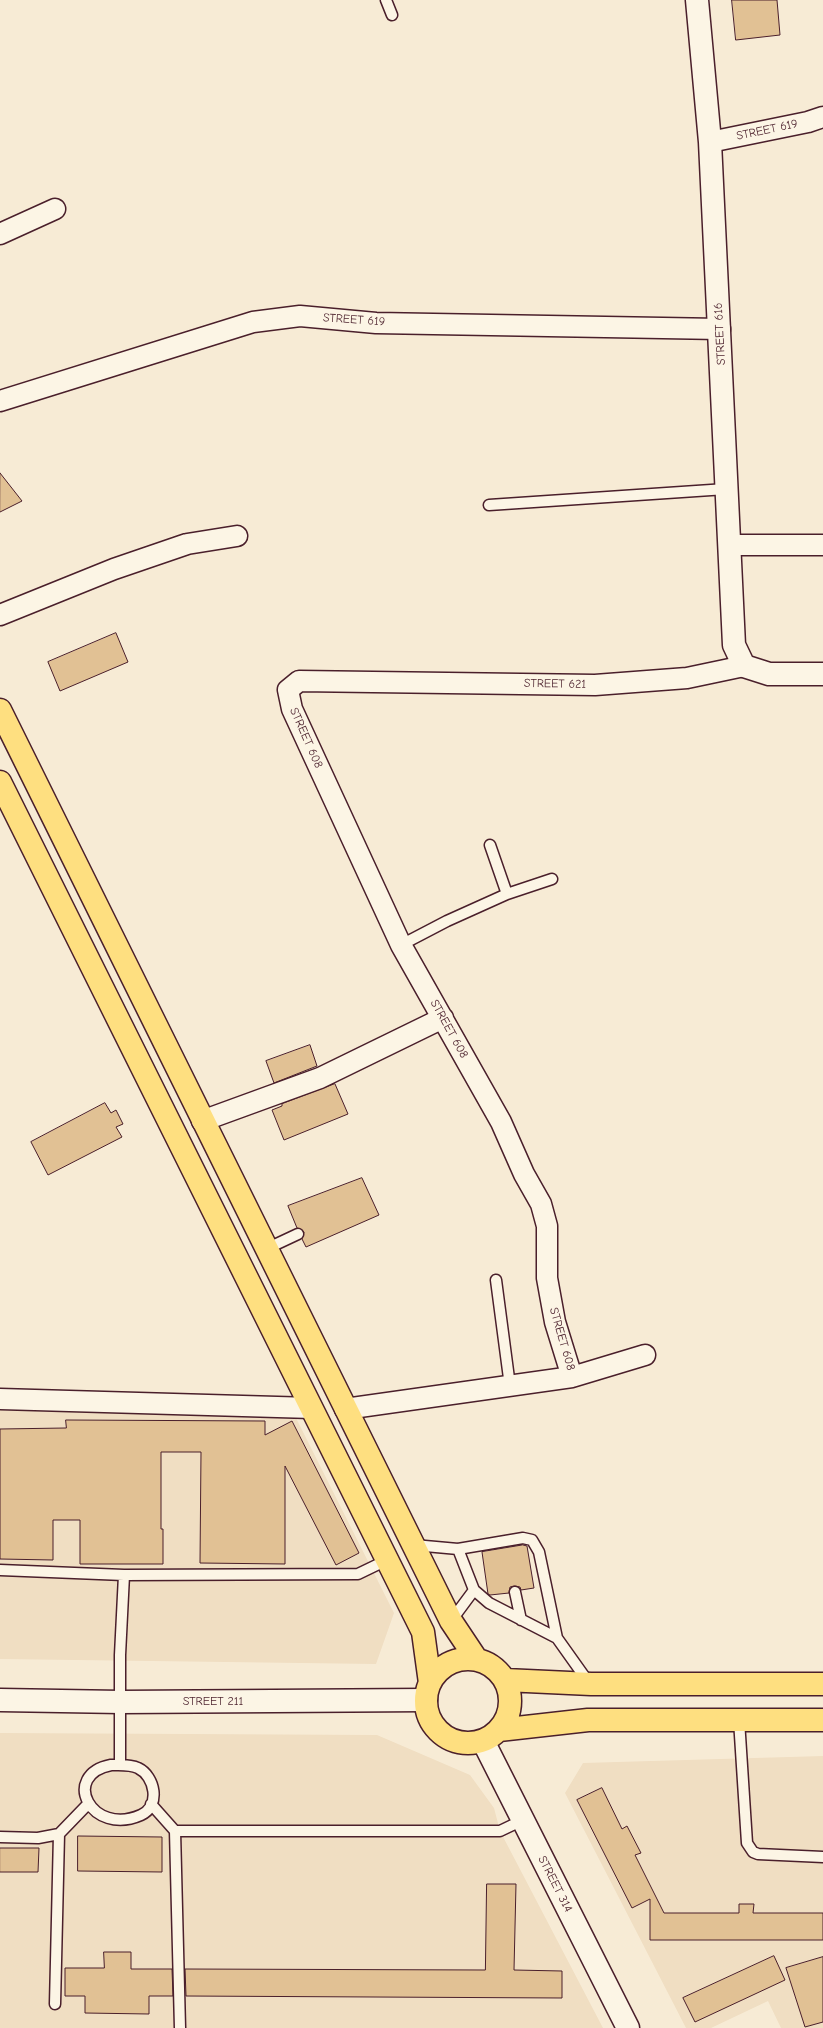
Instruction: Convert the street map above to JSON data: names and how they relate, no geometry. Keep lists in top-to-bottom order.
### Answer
{
  "streets": {
    "street": [
      "STREET 619",
      "STREET 616",
      "STREET 621",
      "STREET 608",
      "STREET 211",
      "STREET 314"
    ]
  },
  "crossings": [
    ["STREET 619", "STREET 616"],
    ["STREET 616", "STREET 621"],
    ["STREET 621", "STREET 608"],
    ["STREET 211", "STREET 314"]
  ]
}
